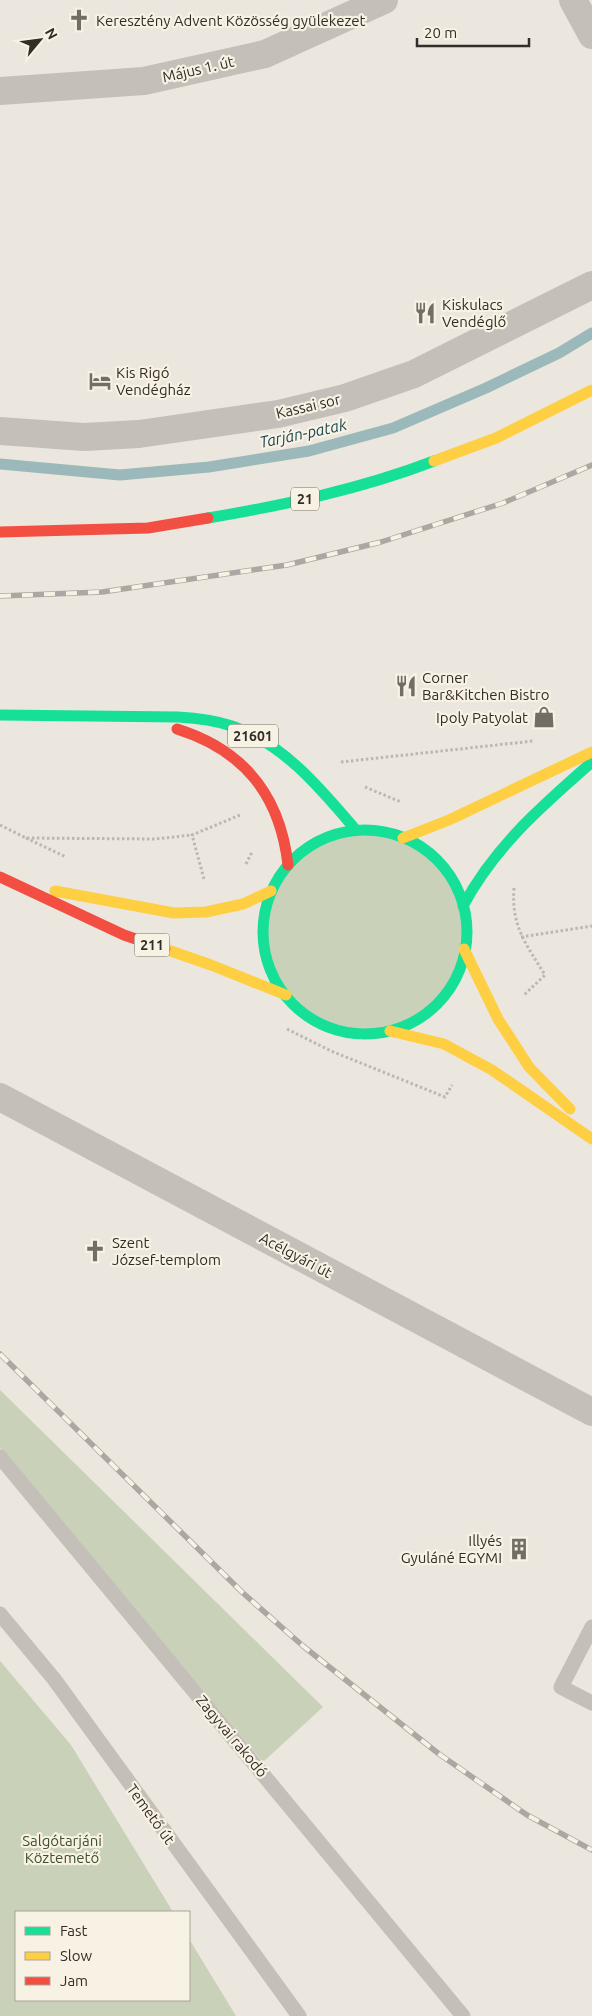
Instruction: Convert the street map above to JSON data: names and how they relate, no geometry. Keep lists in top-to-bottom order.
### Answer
{
  "streets": {
    "main road": ["21", "21601", "211"],
    "street": ["Május 1. út", "Kassai sor", "Acélgyári út"],
    "lane": ["Zagyvai rakodó", "Temető út"]
  },
  "crossings": [
    ["21601", "211"]
  ],
  "water": ["Tarján-patak"],
  "parks": ["Salgótarjáni Köztemető"],
  "places": {
    "church": ["Keresztény Advent Közösség gyülekezet", "Szent József-templom"],
    "restaurant": ["Kiskulacs Vendéglő", "Corner Bar&Kitchen Bistro"],
    "hotel": ["Kis Rigó Vendégház"],
    "shop": ["Ipoly Patyolat"],
    "building": ["Illyés Gyuláné EGYMI"]
  },
  "legend": ["Fast", "Slow", "Jam"],
  "scale_bar": "20 m",
  "north": "top right"
}
